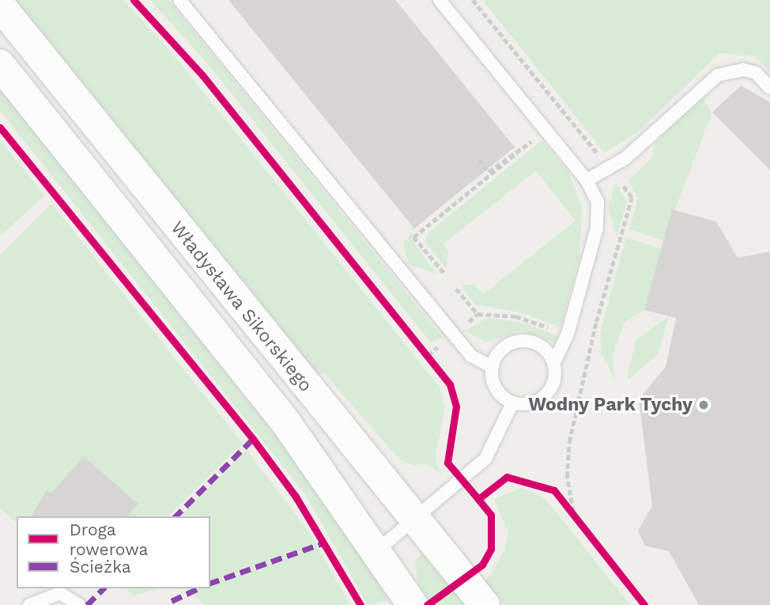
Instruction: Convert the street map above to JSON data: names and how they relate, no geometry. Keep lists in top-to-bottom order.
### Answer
{
  "streets": {
    "street": ["Władysława Sikorskiego"]
  },
  "places": ["Wodny Park Tychy"],
  "legend": ["Droga rowerowa", "Ścieżka"]
}
